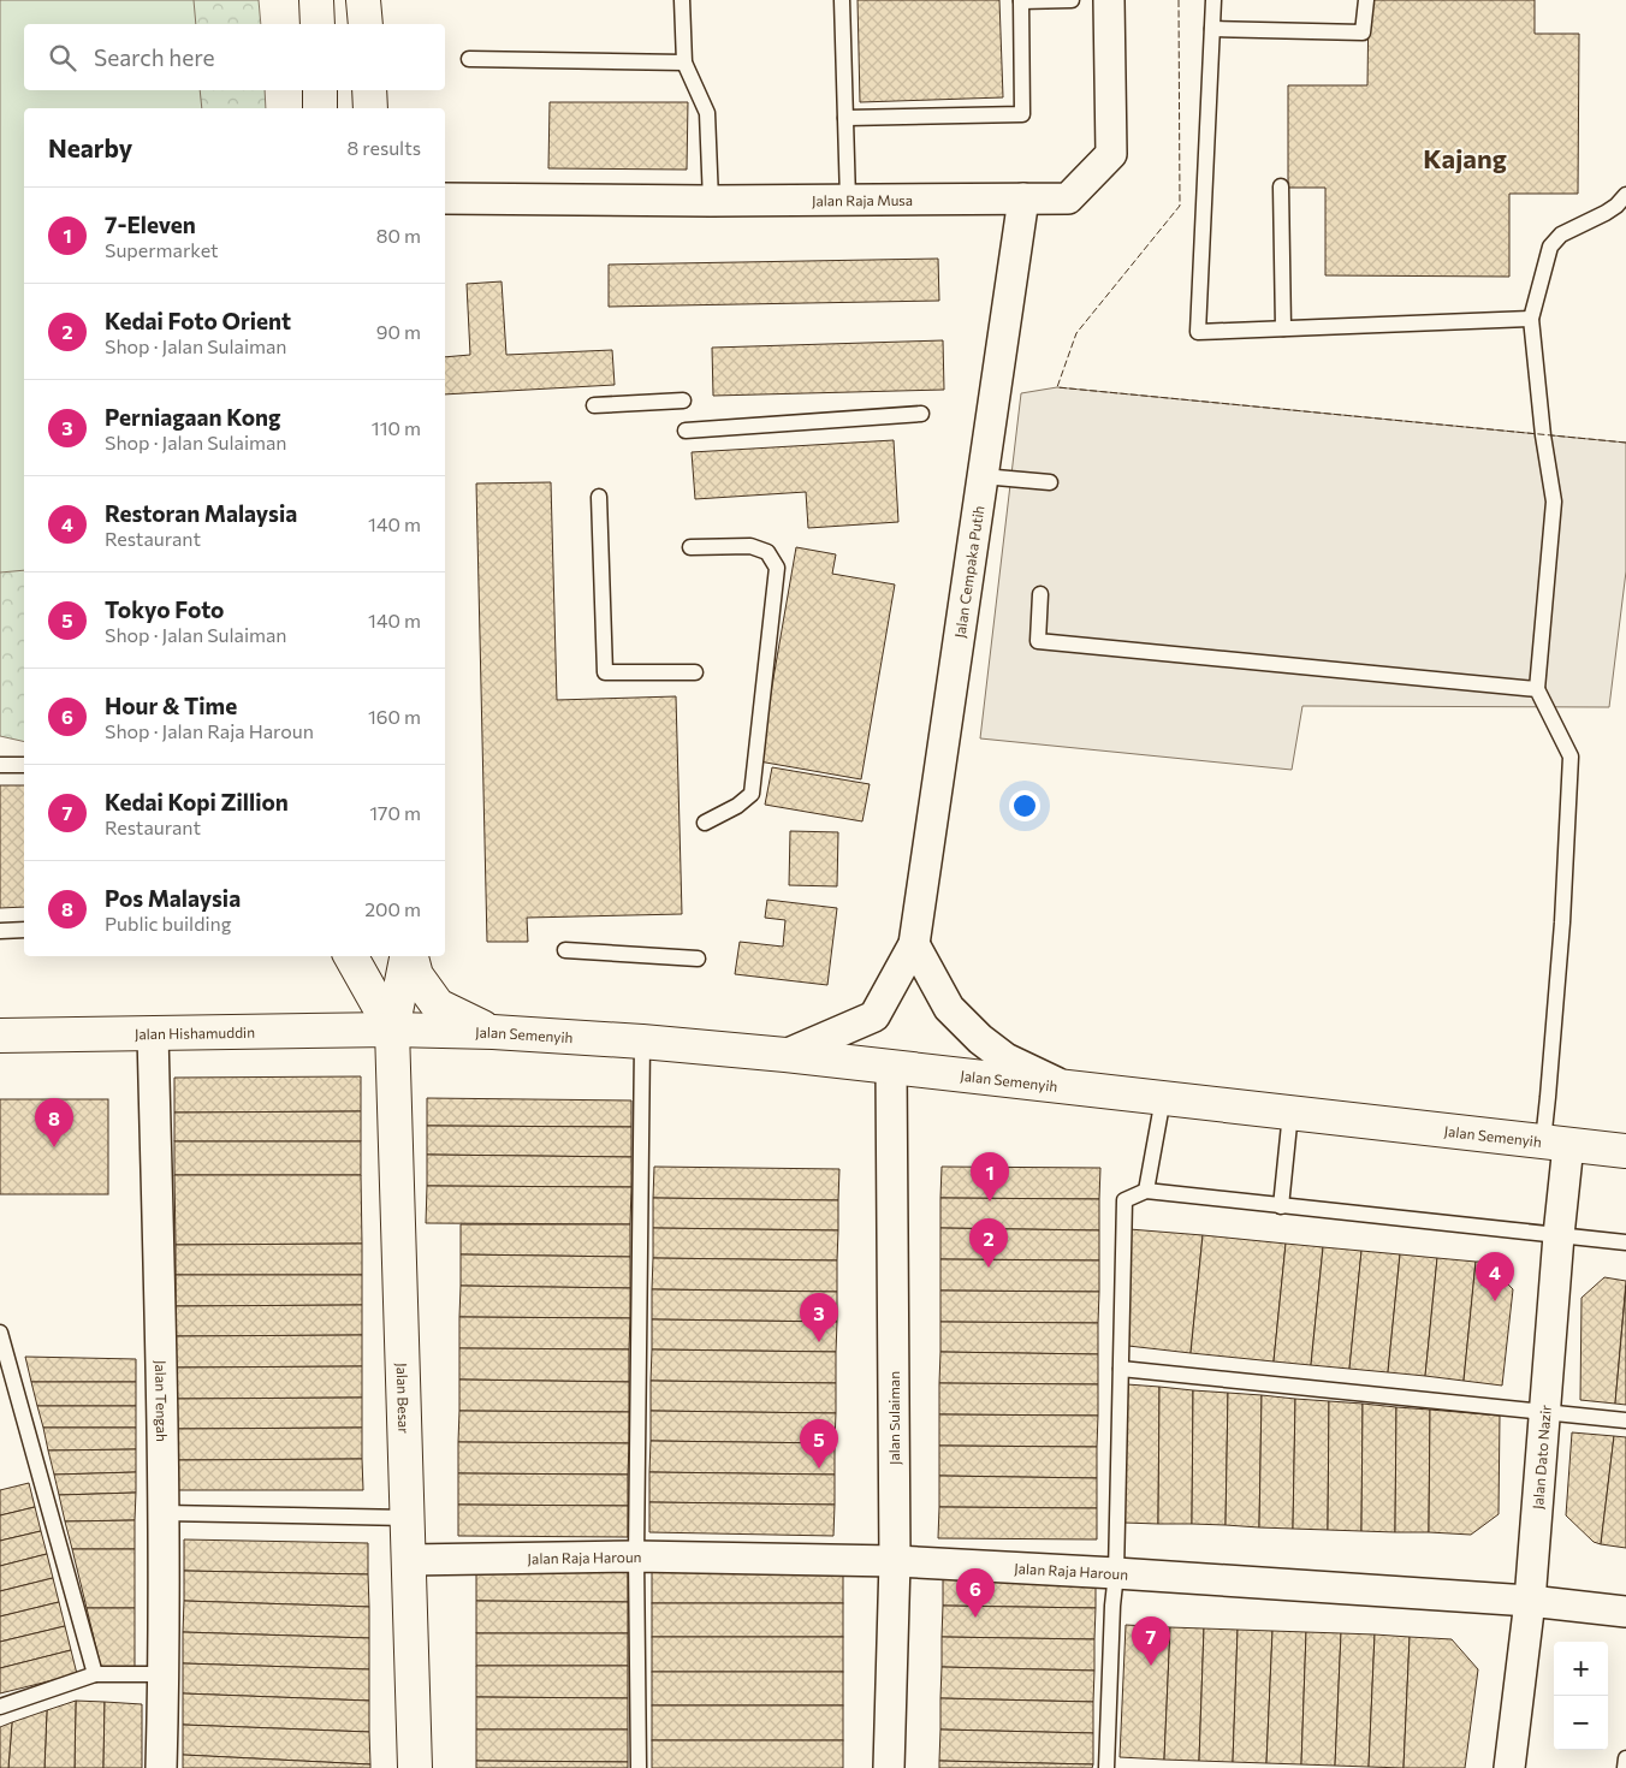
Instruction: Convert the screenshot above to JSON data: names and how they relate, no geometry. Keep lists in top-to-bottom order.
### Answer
{
  "streets": {
    "main road": ["Jalan Hishamuddin", "Jalan Semenyih", "Jalan Besar"],
    "street": [
      "Jalan Raja Musa",
      "Jalan Cempaka Putih",
      "Jalan Tengah",
      "Jalan Sulaiman",
      "Jalan Dato Nazir",
      "Jalan Raja Haroun"
    ]
  },
  "crossings": [
    ["Jalan Raja Musa", "Jalan Cempaka Putih"],
    ["Jalan Cempaka Putih", "Jalan Semenyih"],
    ["Jalan Hishamuddin", "Jalan Semenyih"],
    ["Jalan Hishamuddin", "Jalan Besar"],
    ["Jalan Hishamuddin", "Jalan Tengah"],
    ["Jalan Semenyih", "Jalan Besar"],
    ["Jalan Semenyih", "Jalan Sulaiman"],
    ["Jalan Semenyih", "Jalan Dato Nazir"],
    ["Jalan Besar", "Jalan Raja Haroun"],
    ["Jalan Sulaiman", "Jalan Raja Haroun"],
    ["Jalan Dato Nazir", "Jalan Raja Haroun"]
  ],
  "districts": ["Kajang"],
  "page": {
    "search": "Search here",
    "heading": ["Nearby", "8 results"],
    "list": [
      {
        "mark": "1",
        "name": "7-Eleven",
        "note": "Supermarket",
        "value": "80 m"
      },
      {
        "mark": "2",
        "name": "Kedai Foto Orient",
        "note": "Shop · Jalan Sulaiman",
        "value": "90 m"
      },
      {
        "mark": "3",
        "name": "Perniagaan Kong",
        "note": "Shop · Jalan Sulaiman",
        "value": "110 m"
      },
      {
        "mark": "4",
        "name": "Restoran Malaysia",
        "note": "Restaurant",
        "value": "140 m"
      },
      {
        "mark": "5",
        "name": "Tokyo Foto",
        "note": "Shop · Jalan Sulaiman",
        "value": "140 m"
      },
      {
        "mark": "6",
        "name": "Hour & Time",
        "note": "Shop · Jalan Raja Haroun",
        "value": "160 m"
      },
      {
        "mark": "7",
        "name": "Kedai Kopi Zillion",
        "note": "Restaurant",
        "value": "170 m"
      },
      {
        "mark": "8",
        "name": "Pos Malaysia",
        "note": "Public building",
        "value": "200 m"
      }
    ],
    "pins": [
      "8",
      "1",
      "2",
      "4",
      "3",
      "5",
      "6",
      "7"
    ],
    "map_buttons": ["+", "−"]
  }
}
